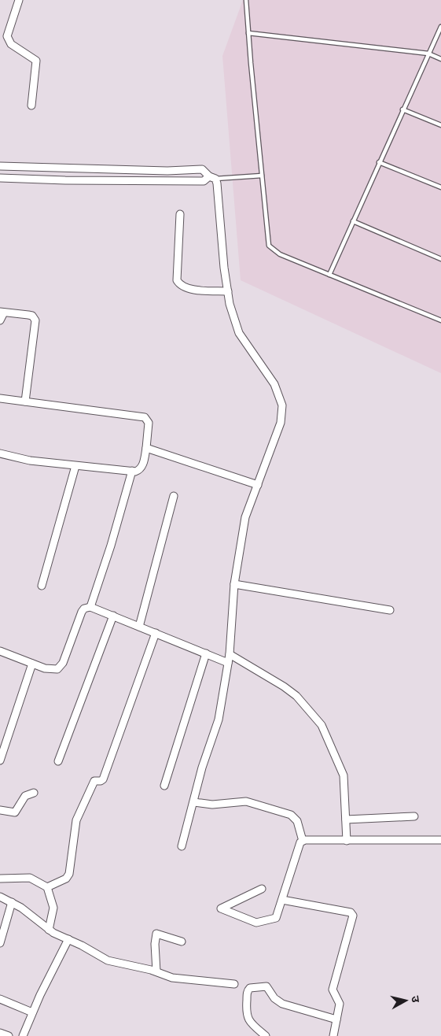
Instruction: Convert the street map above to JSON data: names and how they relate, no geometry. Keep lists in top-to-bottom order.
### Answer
{
  "north": "right"
}
